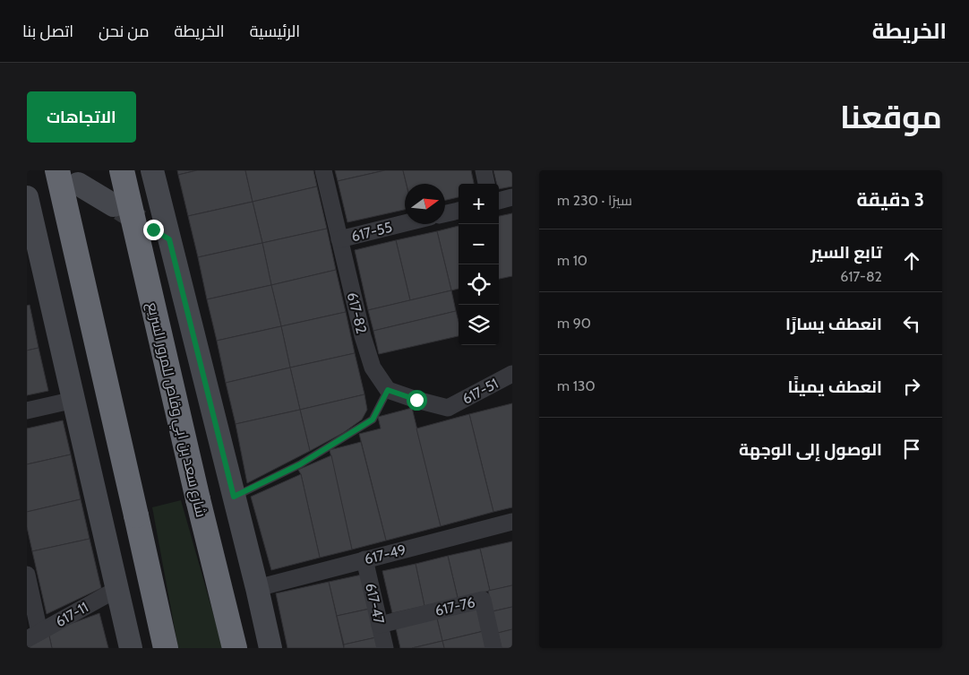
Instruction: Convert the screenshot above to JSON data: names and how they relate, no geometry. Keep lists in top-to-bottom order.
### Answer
{
  "streets": {
    "highway": ["شارع سعد بن ابي وقاص للمرور السريع"],
    "street": [
      "617-55",
      "617-82",
      "617-51",
      "617-49",
      "617-47",
      "617-76",
      "617-11"
    ]
  },
  "crossings": [
    ["617-55", "617-82"],
    ["617-82", "617-51"],
    ["617-49", "617-47"],
    ["617-47", "617-76"]
  ],
  "north": "right",
  "page": {
    "header": "الخريطة",
    "nav": [
      "الرئيسية",
      "الخريطة",
      "من نحن",
      "اتصل بنا"
    ],
    "title": "موقعنا",
    "buttons": "الاتجاهات",
    "heading": ["3 دقيقة", "سيرًا · 230 m"],
    "map_buttons": ["+", "−"],
    "list": [
      ["تابع السير", "617-82", "10 m"],
      ["انعطف يسارًا", "90 m"],
      ["انعطف يمينًا", "130 m"],
      "الوصول إلى الوجهة"
    ]
  }
}
